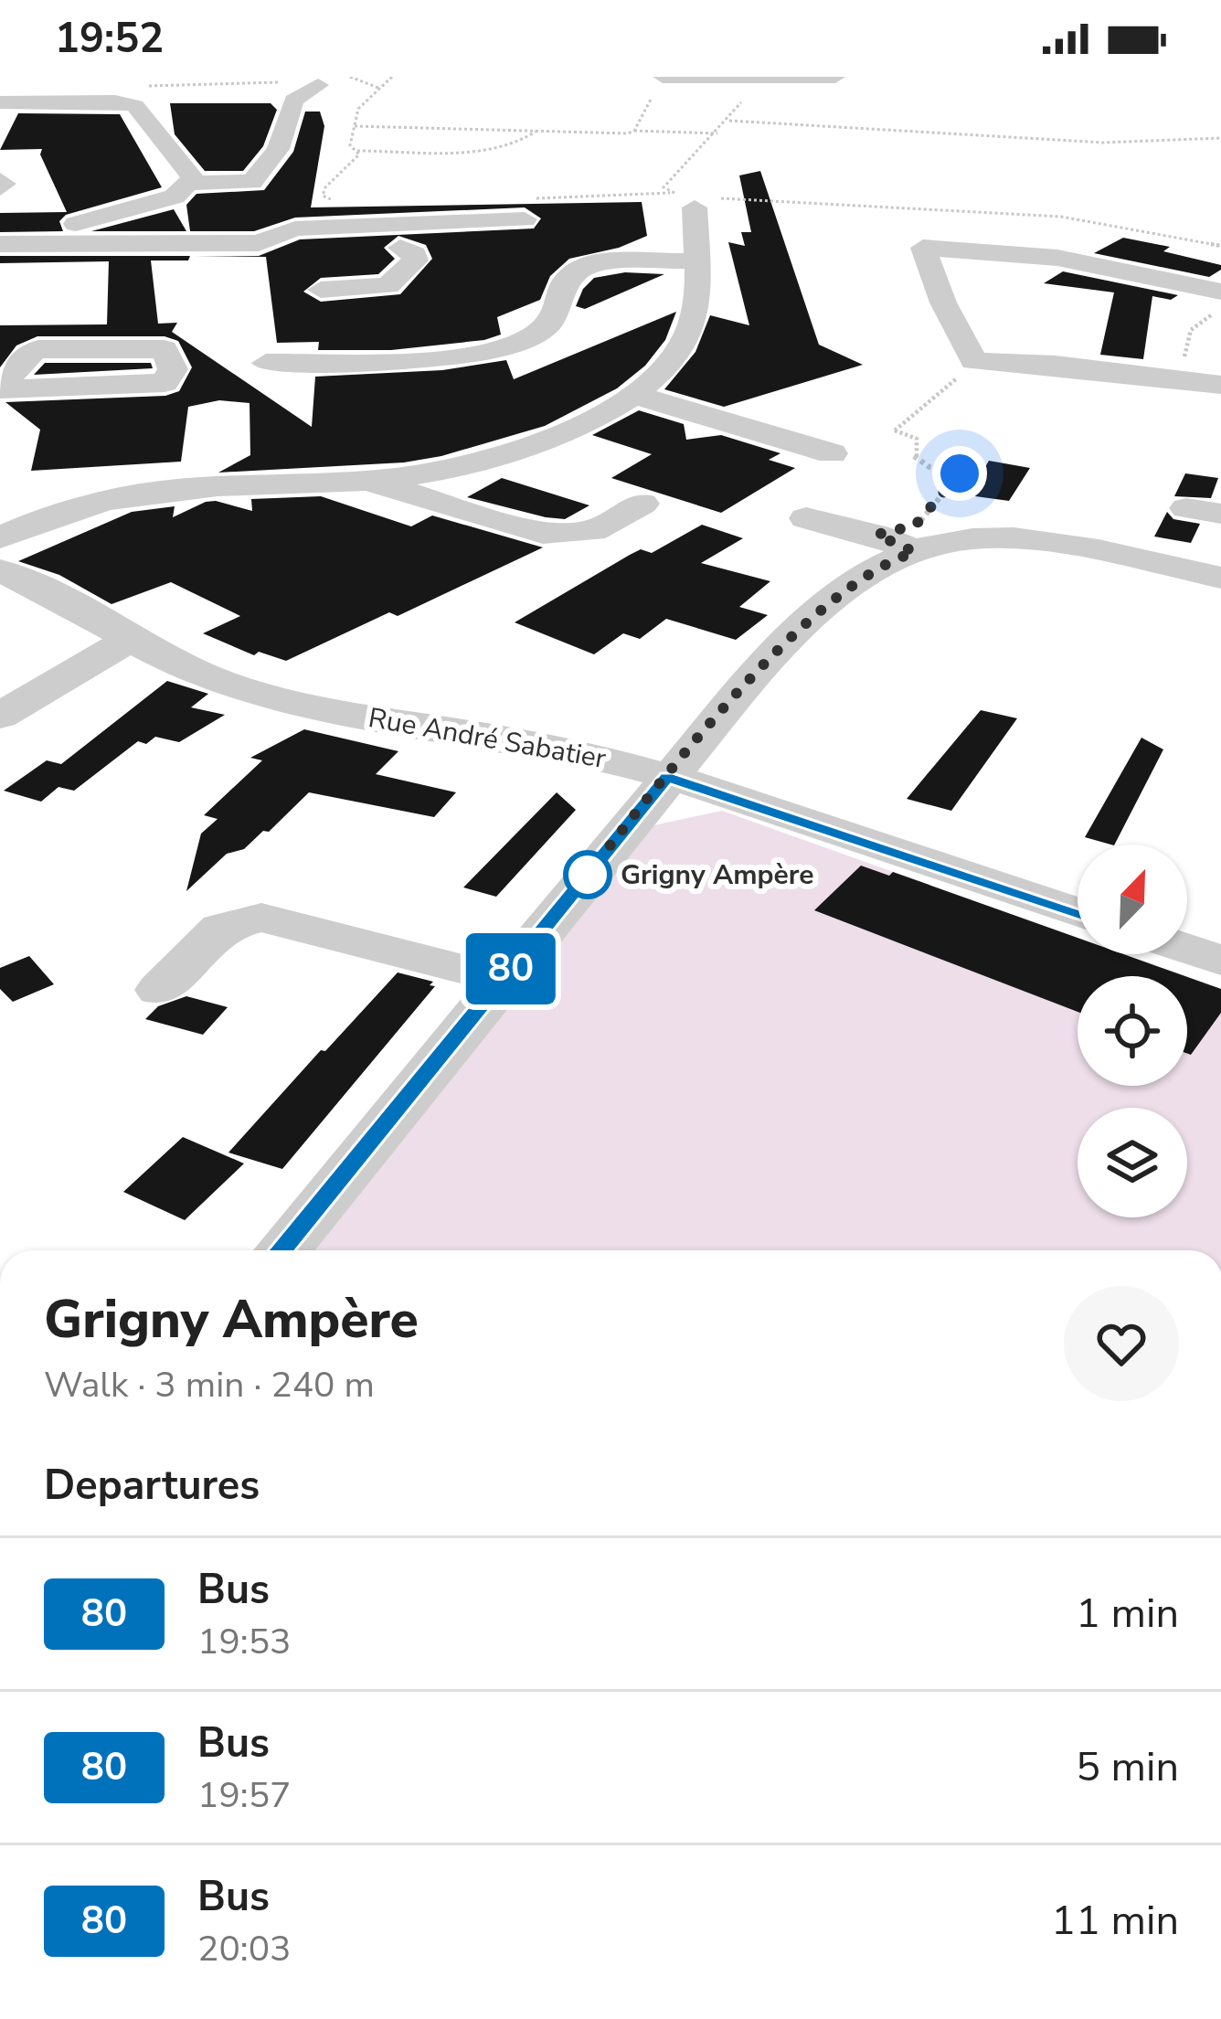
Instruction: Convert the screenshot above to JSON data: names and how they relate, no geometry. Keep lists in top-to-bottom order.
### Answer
{
  "streets": {
    "street": ["Rue André Sabatier"]
  },
  "places": ["Grigny Ampère"],
  "lines": ["bus line 80"],
  "north": "top right",
  "page": {
    "status": "19:52",
    "on_map": "80",
    "heading": [
      ["Grigny Ampère", "Walk · 3 min · 240 m"],
      "Departures"
    ],
    "list": [
      {
        "mark": "80",
        "name": "Bus",
        "note": "19:53",
        "value": "1 min"
      },
      {
        "mark": "80",
        "name": "Bus",
        "note": "19:57",
        "value": "5 min"
      },
      {
        "mark": "80",
        "name": "Bus",
        "note": "20:03",
        "value": "11 min"
      }
    ]
  }
}
